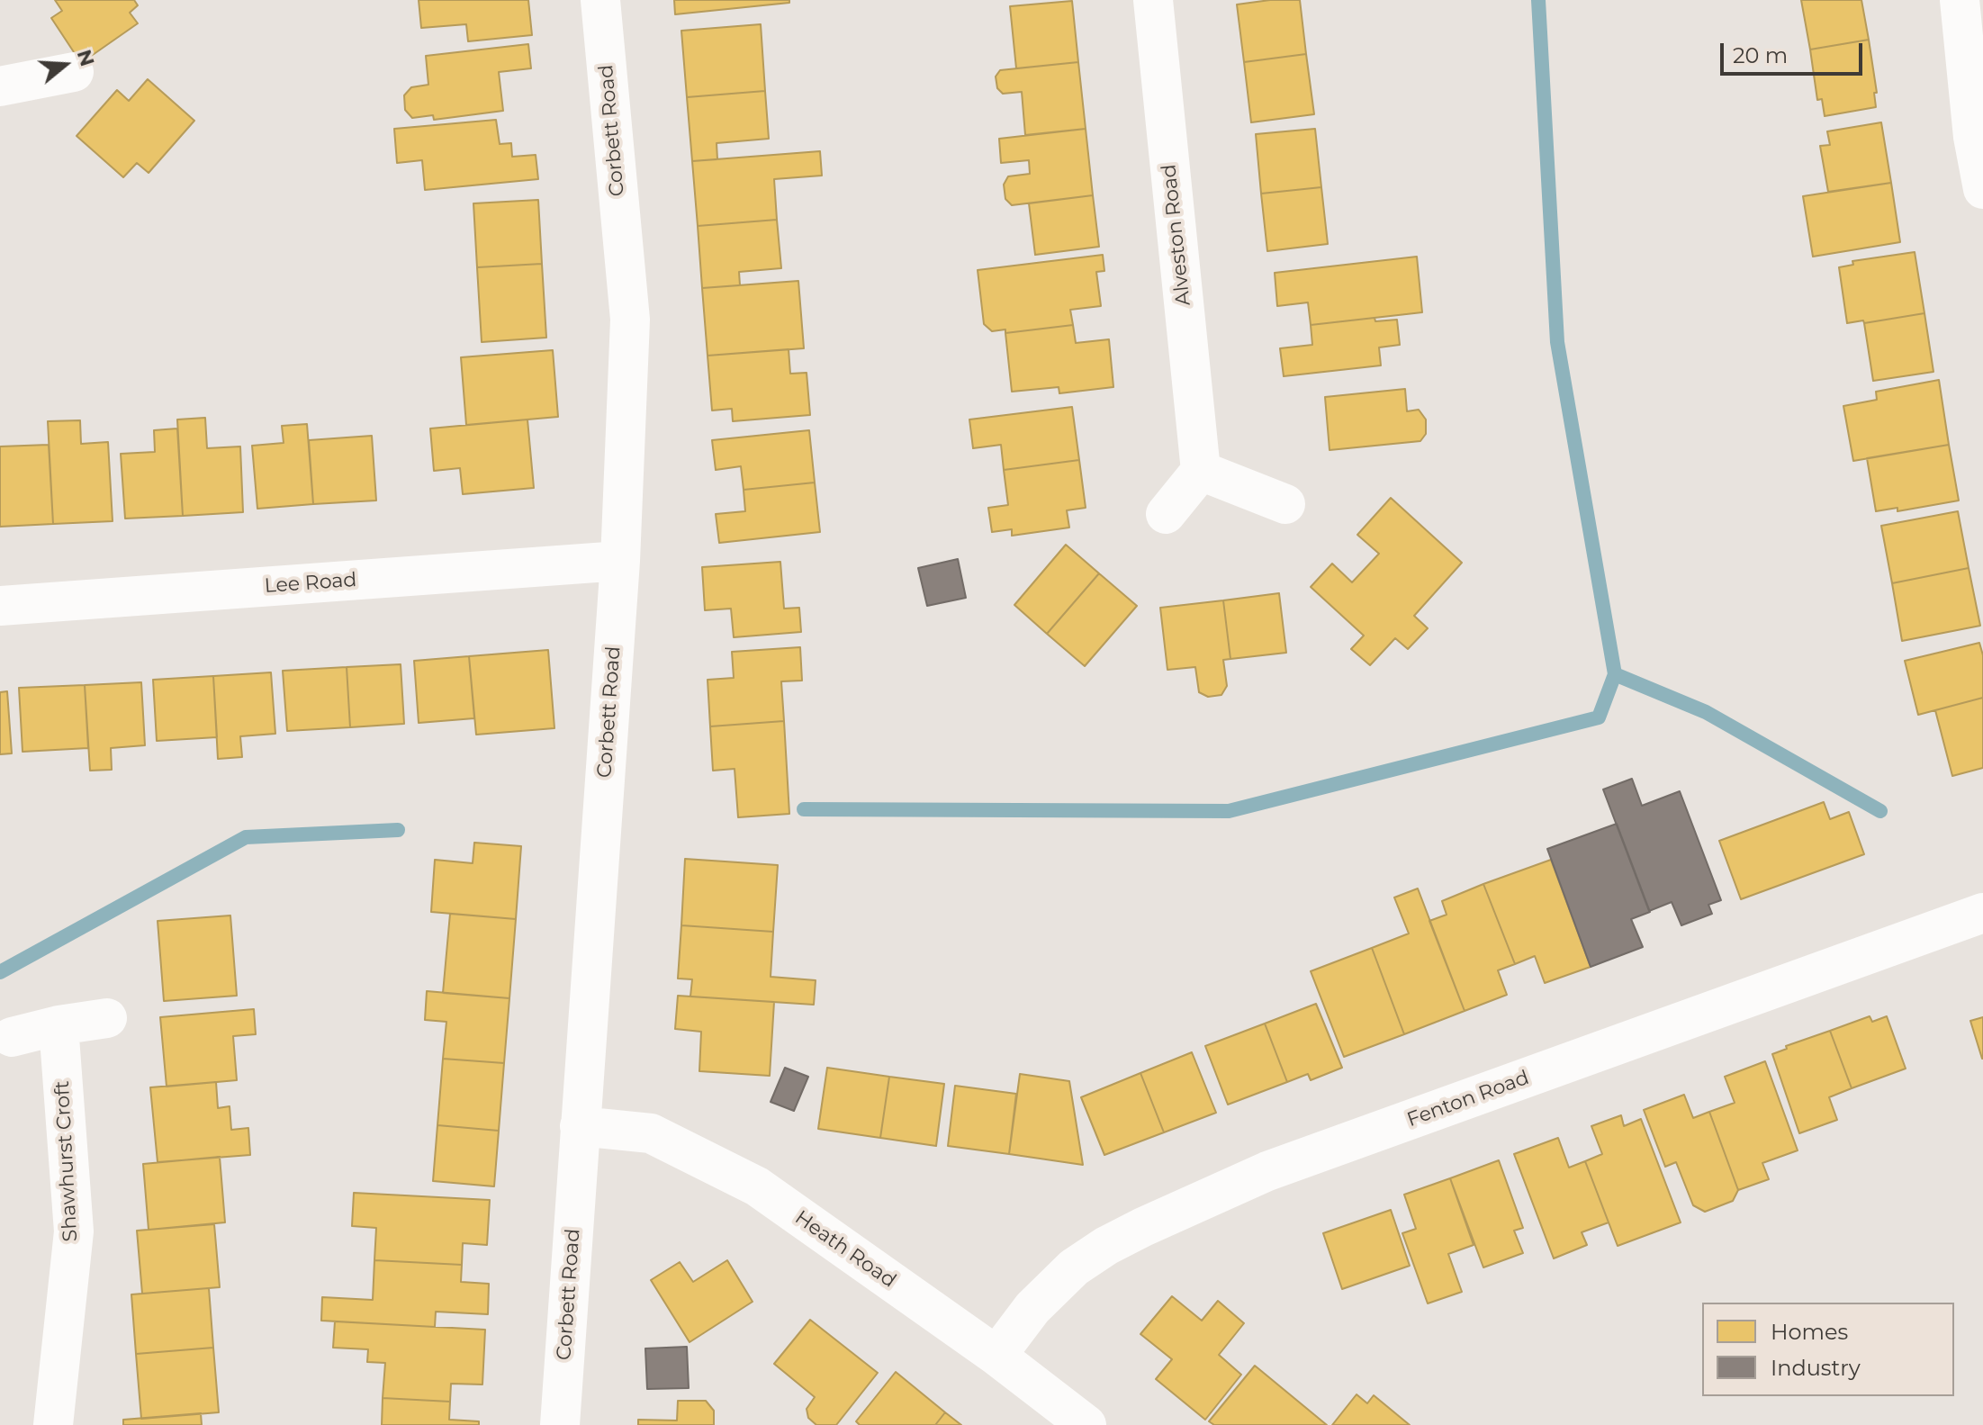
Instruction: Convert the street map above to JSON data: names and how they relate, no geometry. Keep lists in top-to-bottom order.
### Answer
{
  "streets": {
    "street": [
      "Corbett Road",
      "Alveston Road",
      "Lee Road",
      "Fenton Road",
      "Shawhurst Croft",
      "Heath Road"
    ]
  },
  "crossings": [
    ["Corbett Road", "Lee Road"],
    ["Corbett Road", "Heath Road"],
    ["Fenton Road", "Heath Road"]
  ],
  "legend": ["Homes", "Industry"],
  "scale_bar": "20 m",
  "north": "right"
}
